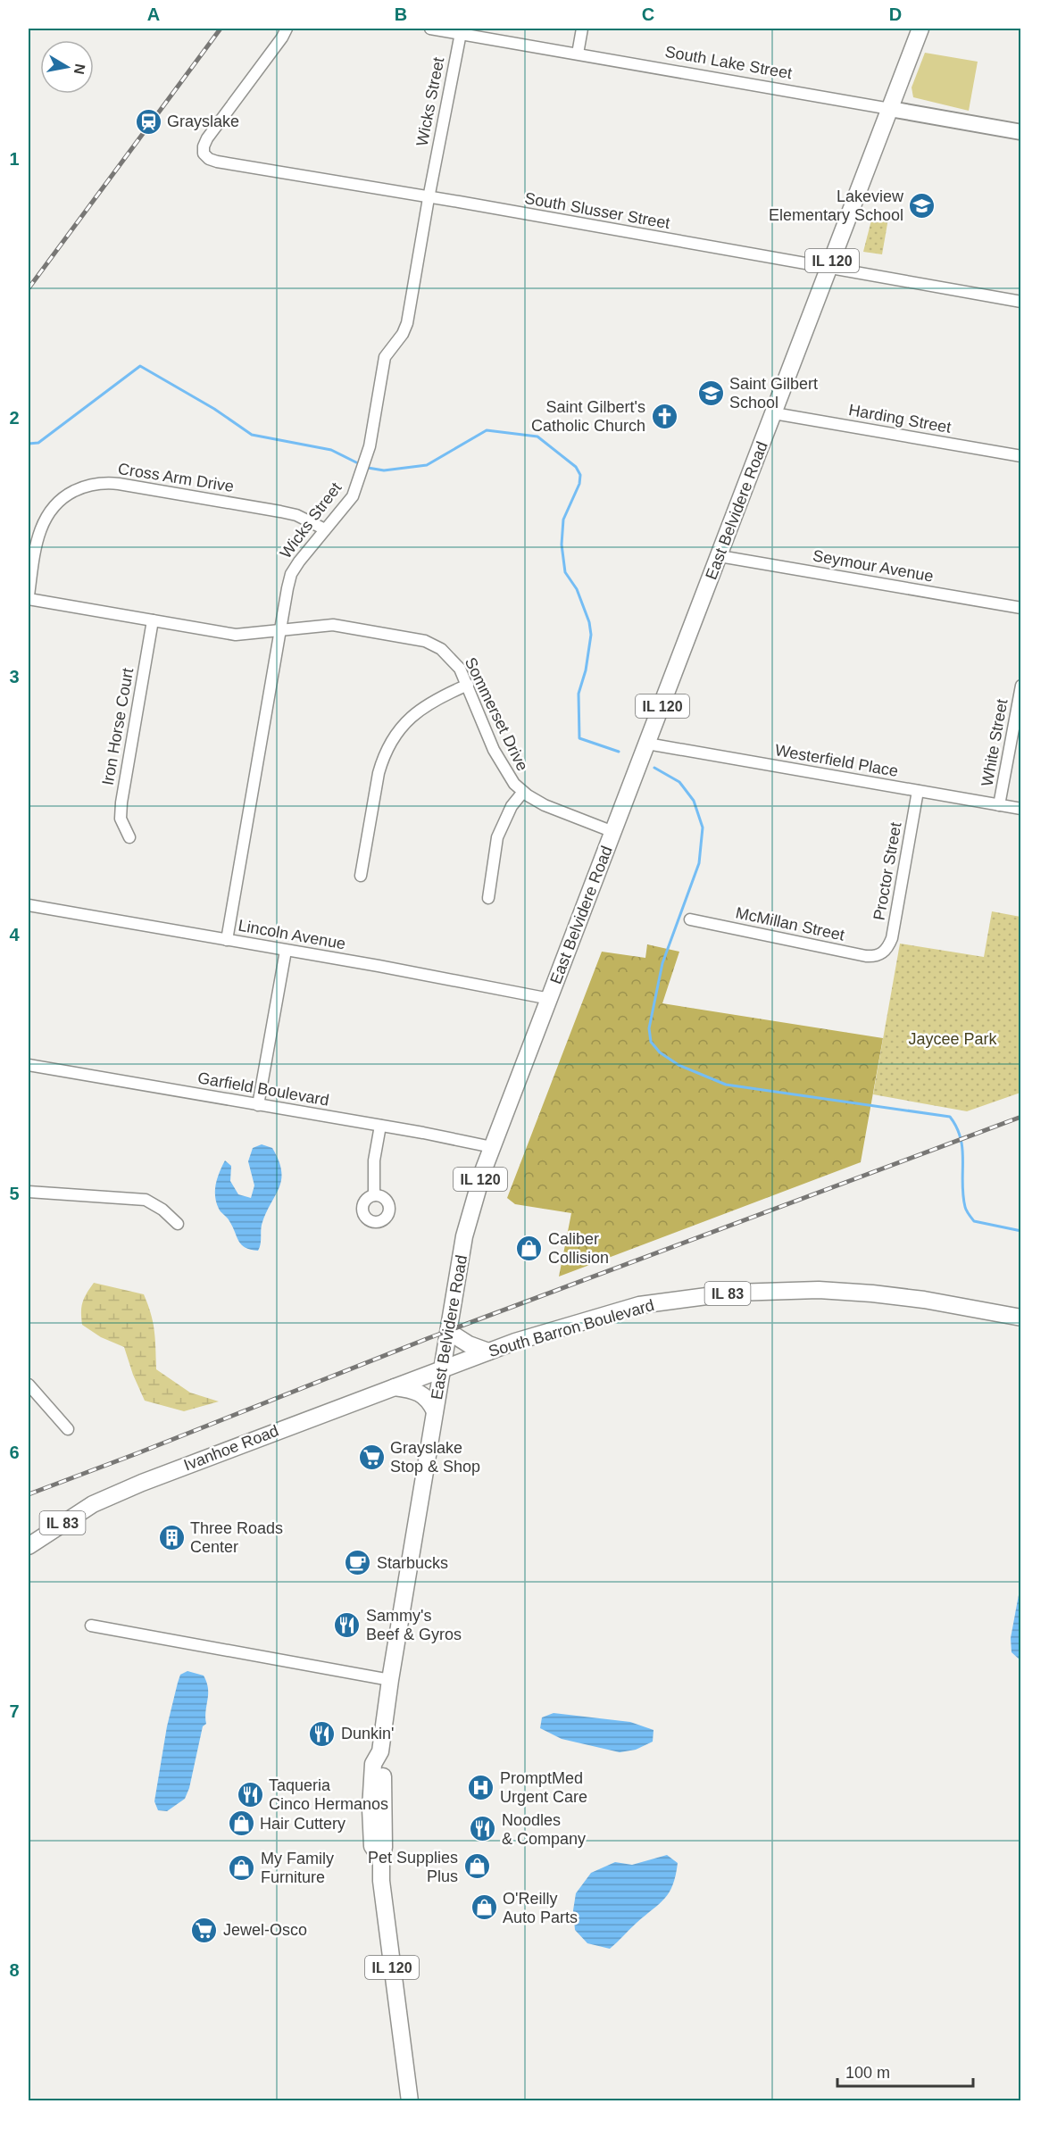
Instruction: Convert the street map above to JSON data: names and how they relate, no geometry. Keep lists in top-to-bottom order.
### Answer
{
  "streets": {
    "main road": [
      "IL 120",
      "East Belvidere Road",
      "IL 83",
      "South Barron Boulevard",
      "Ivanhoe Road"
    ],
    "street": [
      "South Lake Street",
      "Wicks Street",
      "South Slusser Street",
      "Harding Street",
      "Cross Arm Drive",
      "Seymour Avenue",
      "Sommerset Drive",
      "Iron Horse Court",
      "White Street",
      "Westerfield Place",
      "Proctor Street",
      "McMillan Street",
      "Lincoln Avenue",
      "Garfield Boulevard"
    ]
  },
  "crossings": [
    ["South Lake Street", "Wicks Street"],
    ["South Lake Street", "IL 120"],
    ["South Lake Street", "East Belvidere Road"],
    ["Wicks Street", "South Slusser Street"],
    ["Wicks Street", "Cross Arm Drive"],
    ["Wicks Street", "Sommerset Drive"],
    ["Wicks Street", "Lincoln Avenue"],
    ["South Slusser Street", "East Belvidere Road"],
    ["IL 120", "East Belvidere Road"],
    ["Harding Street", "East Belvidere Road"],
    ["Cross Arm Drive", "Sommerset Drive"],
    ["East Belvidere Road", "Seymour Avenue"],
    ["East Belvidere Road", "Sommerset Drive"],
    ["East Belvidere Road", "Westerfield Place"],
    ["East Belvidere Road", "Lincoln Avenue"],
    ["East Belvidere Road", "Garfield Boulevard"],
    ["East Belvidere Road", "South Barron Boulevard"],
    ["East Belvidere Road", "Ivanhoe Road"],
    ["Sommerset Drive", "Iron Horse Court"],
    ["White Street", "Westerfield Place"],
    ["Westerfield Place", "Proctor Street"],
    ["Proctor Street", "McMillan Street"],
    ["South Barron Boulevard", "Ivanhoe Road"]
  ],
  "parks": ["Jaycee Park"],
  "places": {
    "station": ["Grayslake"],
    "school or university": ["Lakeview Elementary School", "Saint Gilbert School"],
    "church": ["Saint Gilbert's Catholic Church"],
    "shop": [
      "Caliber Collision",
      "Hair Cuttery",
      "Pet Supplies Plus",
      "My Family Furniture",
      "O'Reilly Auto Parts"
    ],
    "supermarket": ["Grayslake Stop & Shop", "Jewel-Osco"],
    "building": ["Three Roads Center"],
    "cafe": ["Starbucks"],
    "restaurant": [
      "Sammy's Beef & Gyros",
      "Dunkin'",
      "Taqueria Cinco Hermanos",
      "Noodles & Company"
    ],
    "hospital": ["PromptMed Urgent Care"]
  },
  "scale_bar": "100 m",
  "north": "right",
  "grid": {
    "columns": [
      "A",
      "B",
      "C",
      "D"
    ],
    "rows": [
      "1",
      "2",
      "3",
      "4",
      "5",
      "6",
      "7",
      "8"
    ]
  }
}
